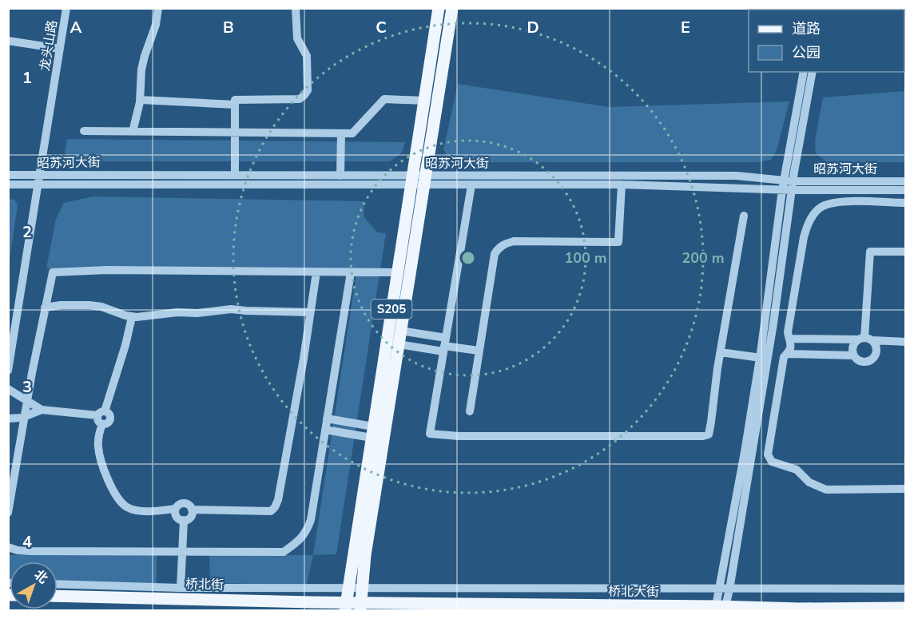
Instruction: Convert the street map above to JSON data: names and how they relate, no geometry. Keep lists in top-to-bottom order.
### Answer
{
  "streets": {
    "main road": ["S205", "桥北街", "桥北大街"],
    "street": ["龙头山路", "昭苏河大街"]
  },
  "crossings": [
    ["龙头山路", "昭苏河大街"],
    ["昭苏河大街", "S205"],
    ["S205", "桥北街"],
    ["S205", "桥北大街"],
    ["桥北街", "桥北大街"]
  ],
  "legend": ["道路", "公园"],
  "north": "top right",
  "grid": {
    "columns": [
      "A",
      "B",
      "C",
      "D",
      "E"
    ],
    "rows": [
      "1",
      "2",
      "3",
      "4"
    ]
  },
  "rings": ["100 m", "200 m"]
}
